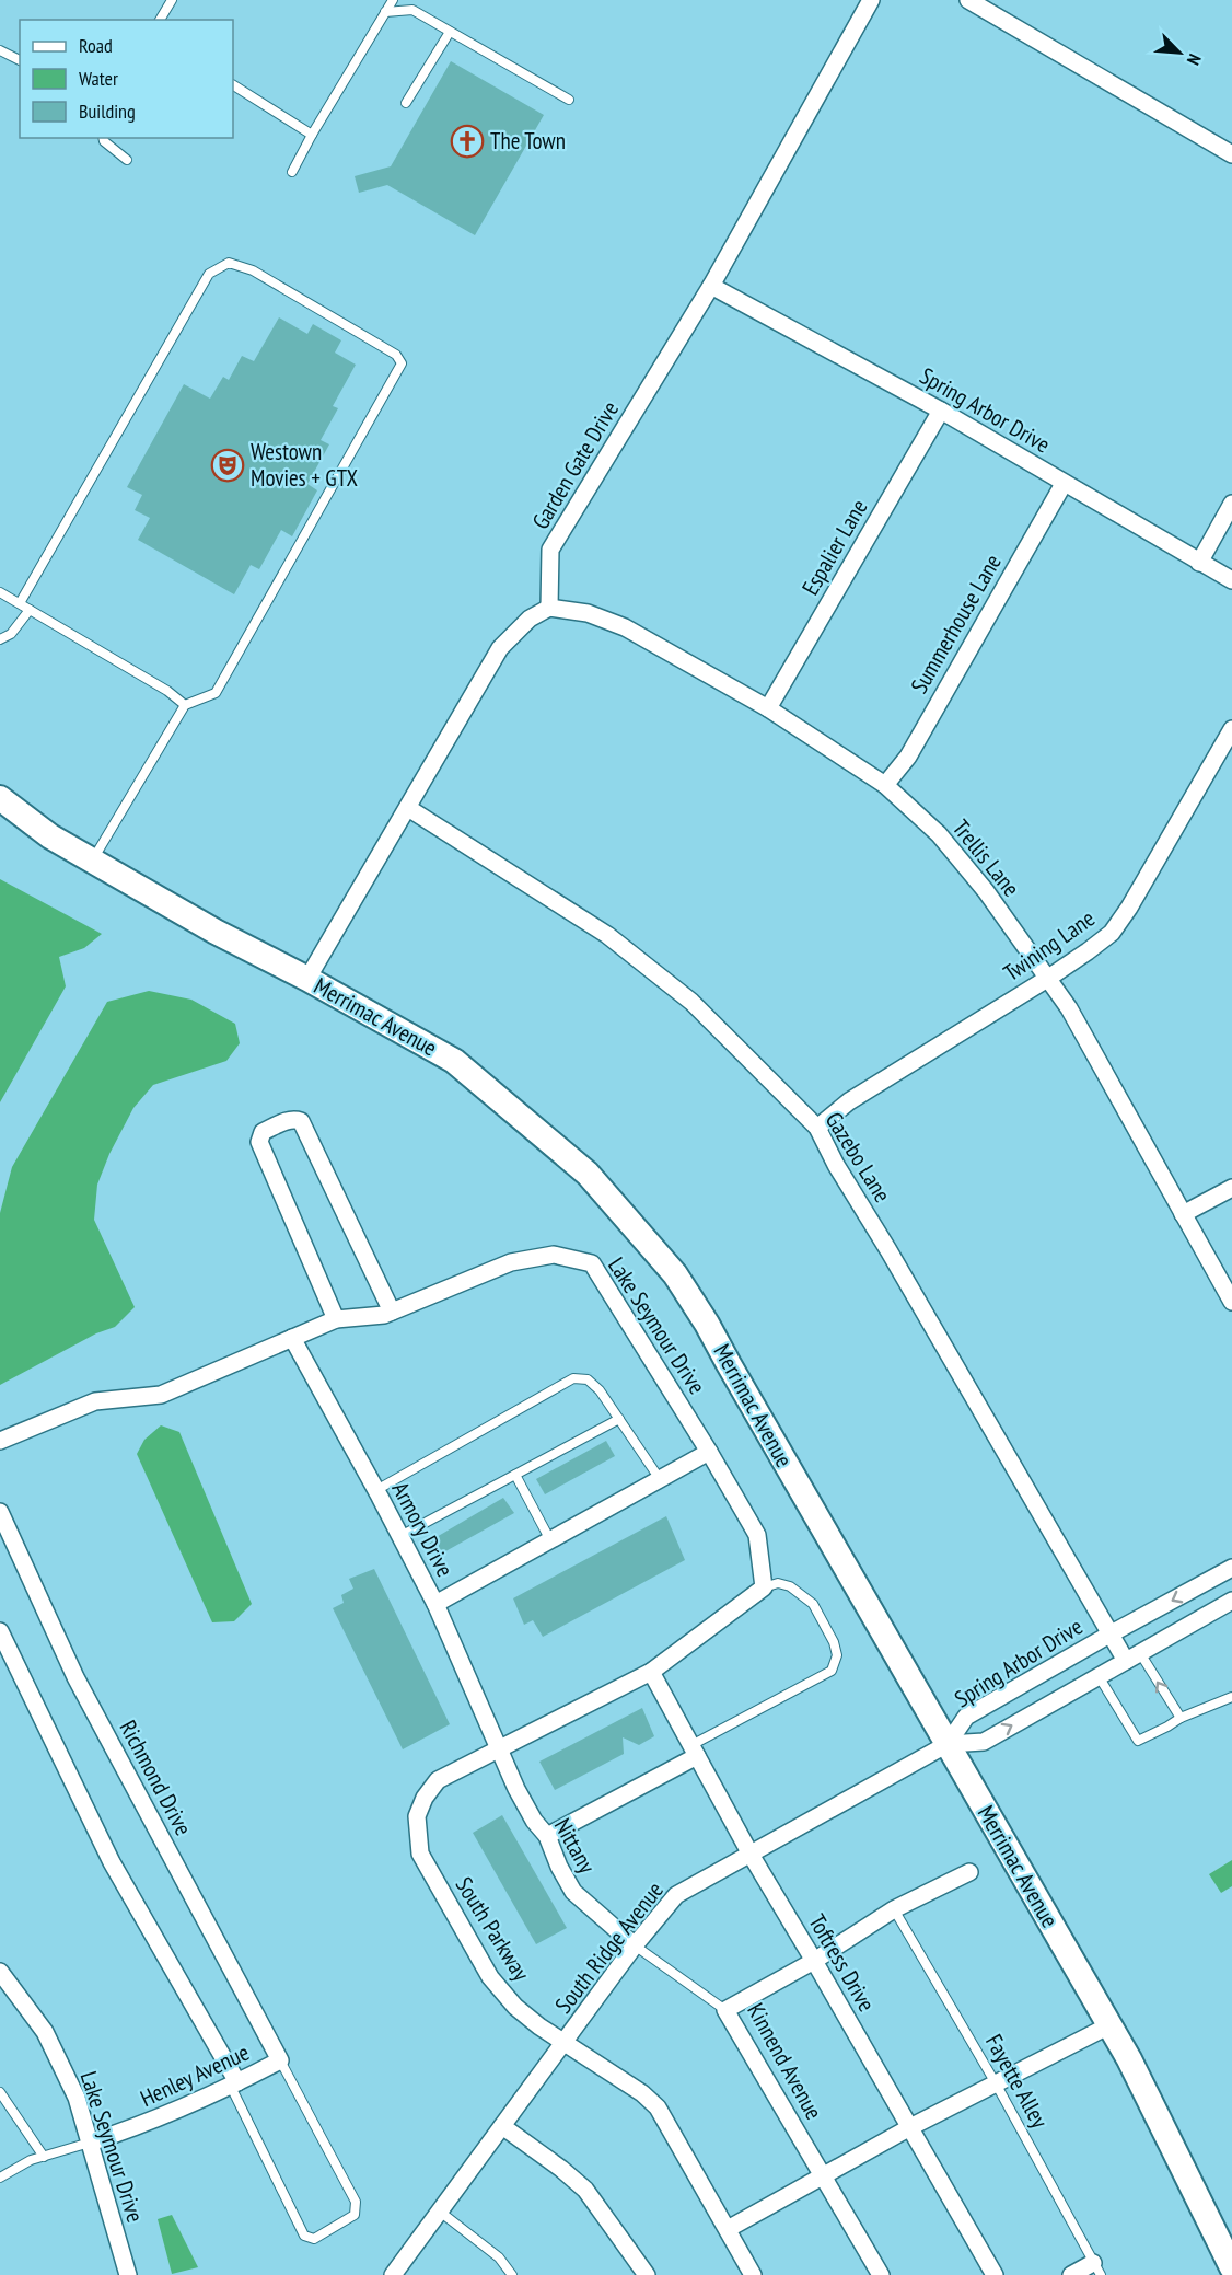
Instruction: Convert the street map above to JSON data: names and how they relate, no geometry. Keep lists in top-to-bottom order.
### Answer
{
  "streets": {
    "street": [
      "Spring Arbor Drive",
      "Garden Gate Drive",
      "Espalier Lane",
      "Summerhouse Lane",
      "Trellis Lane",
      "Twining Lane",
      "Merrimac Avenue",
      "Gazebo Lane",
      "Lake Seymour Drive",
      "Armory Drive",
      "Richmond Drive",
      "Nittany",
      "South Parkway",
      "South Ridge Avenue",
      "Toftress Drive",
      "Kinnend Avenue",
      "Henley Avenue"
    ],
    "lane": ["Fayette Alley"]
  },
  "crossings": [
    ["Spring Arbor Drive", "Garden Gate Drive"],
    ["Spring Arbor Drive", "Espalier Lane"],
    ["Spring Arbor Drive", "Summerhouse Lane"],
    ["Spring Arbor Drive", "Merrimac Avenue"],
    ["Spring Arbor Drive", "Gazebo Lane"],
    ["Spring Arbor Drive", "South Ridge Avenue"],
    ["Garden Gate Drive", "Trellis Lane"],
    ["Espalier Lane", "Trellis Lane"],
    ["Summerhouse Lane", "Trellis Lane"],
    ["Trellis Lane", "Twining Lane"],
    ["Twining Lane", "Gazebo Lane"],
    ["Merrimac Avenue", "South Ridge Avenue"],
    ["Lake Seymour Drive", "Armory Drive"],
    ["Lake Seymour Drive", "Henley Avenue"],
    ["Armory Drive", "Nittany"],
    ["Armory Drive", "South Parkway"],
    ["Richmond Drive", "Henley Avenue"],
    ["Nittany", "South Parkway"],
    ["Nittany", "South Ridge Avenue"],
    ["South Parkway", "South Ridge Avenue"],
    ["South Ridge Avenue", "Toftress Drive"],
    ["Toftress Drive", "Kinnend Avenue"],
    ["Kinnend Avenue", "Fayette Alley"]
  ],
  "places": {
    "church": ["The Town"],
    "theatre": ["Westown Movies + GTX"]
  },
  "legend": ["Road", "Water", "Building"],
  "north": "bottom right"
}
